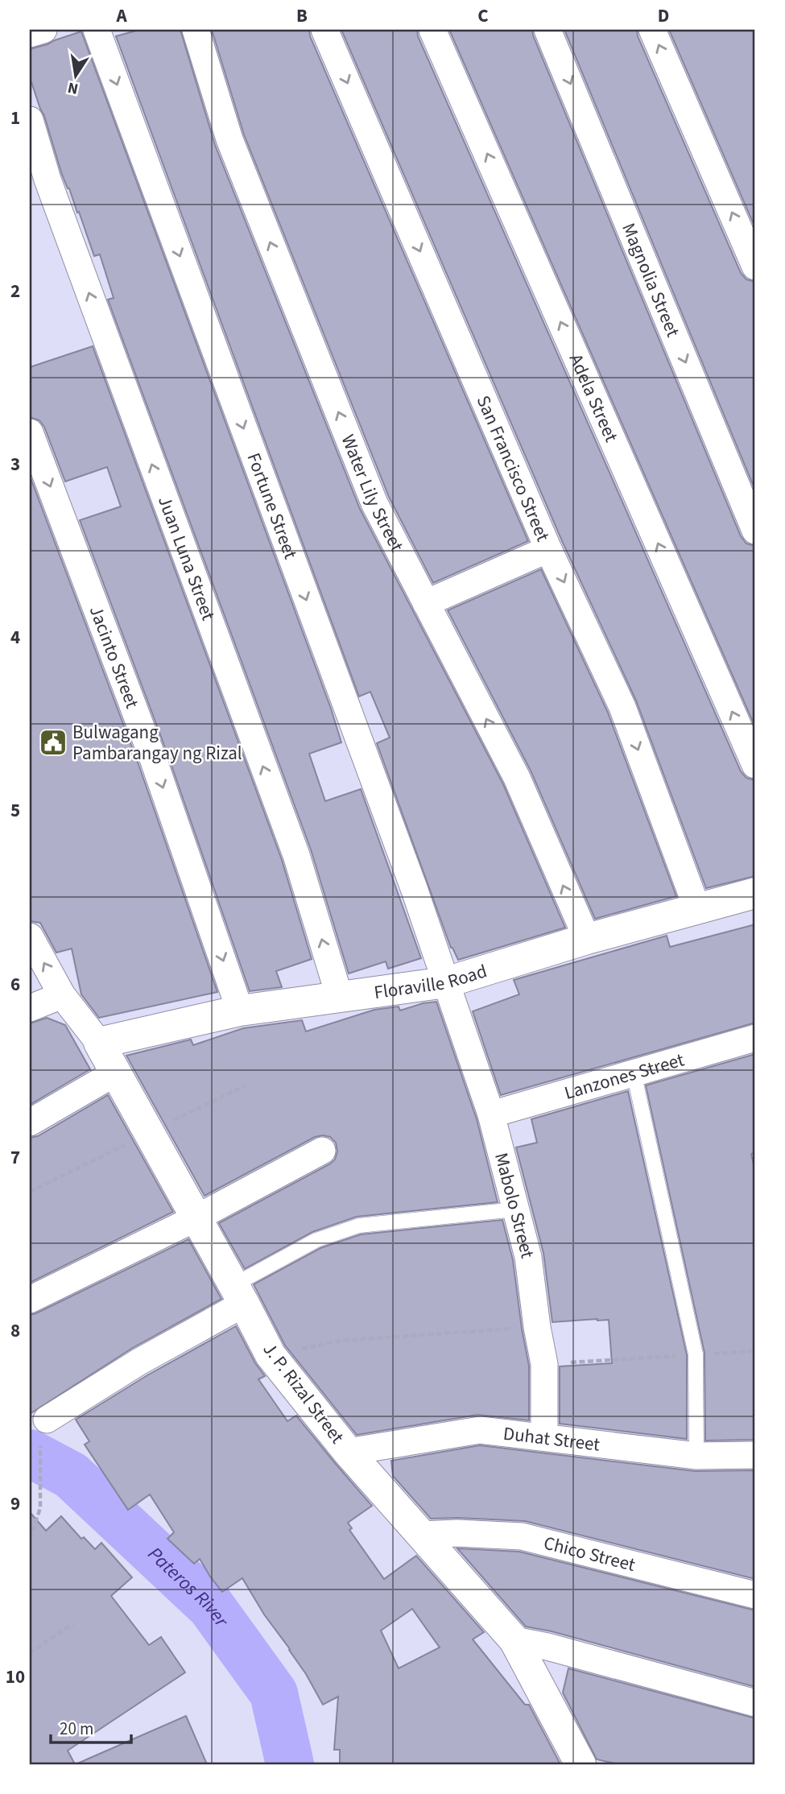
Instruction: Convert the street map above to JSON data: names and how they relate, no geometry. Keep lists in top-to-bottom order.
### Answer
{
  "streets": {
    "street": [
      "Magnolia Street",
      "Adela Street",
      "San Francisco Street",
      "Water Lily Street",
      "Fortune Street",
      "Juan Luna Street",
      "Jacinto Street",
      "Floraville Road",
      "Lanzones Street",
      "Mabolo Street",
      "J. P. Rizal Street",
      "Duhat Street",
      "Chico Street"
    ]
  },
  "crossings": [
    ["San Francisco Street", "Floraville Road"],
    ["Water Lily Street", "Floraville Road"],
    ["Fortune Street", "Floraville Road"],
    ["Fortune Street", "Mabolo Street"],
    ["Juan Luna Street", "Floraville Road"],
    ["Jacinto Street", "Floraville Road"],
    ["Floraville Road", "Mabolo Street"],
    ["Floraville Road", "J. P. Rizal Street"],
    ["Lanzones Street", "Mabolo Street"],
    ["Mabolo Street", "Duhat Street"],
    ["J. P. Rizal Street", "Duhat Street"],
    ["J. P. Rizal Street", "Chico Street"]
  ],
  "one_way": [
    "San Francisco Street",
    "Water Lily Street",
    "Fortune Street",
    "Juan Luna Street",
    "Jacinto Street"
  ],
  "water": ["Pateros River"],
  "places": {
    "public building": ["Bulwagang Pambarangay ng Rizal"]
  },
  "scale_bar": "20 m",
  "north": "bottom",
  "grid": {
    "columns": [
      "A",
      "B",
      "C",
      "D"
    ],
    "rows": [
      "1",
      "2",
      "3",
      "4",
      "5",
      "6",
      "7",
      "8",
      "9",
      "10"
    ]
  }
}
